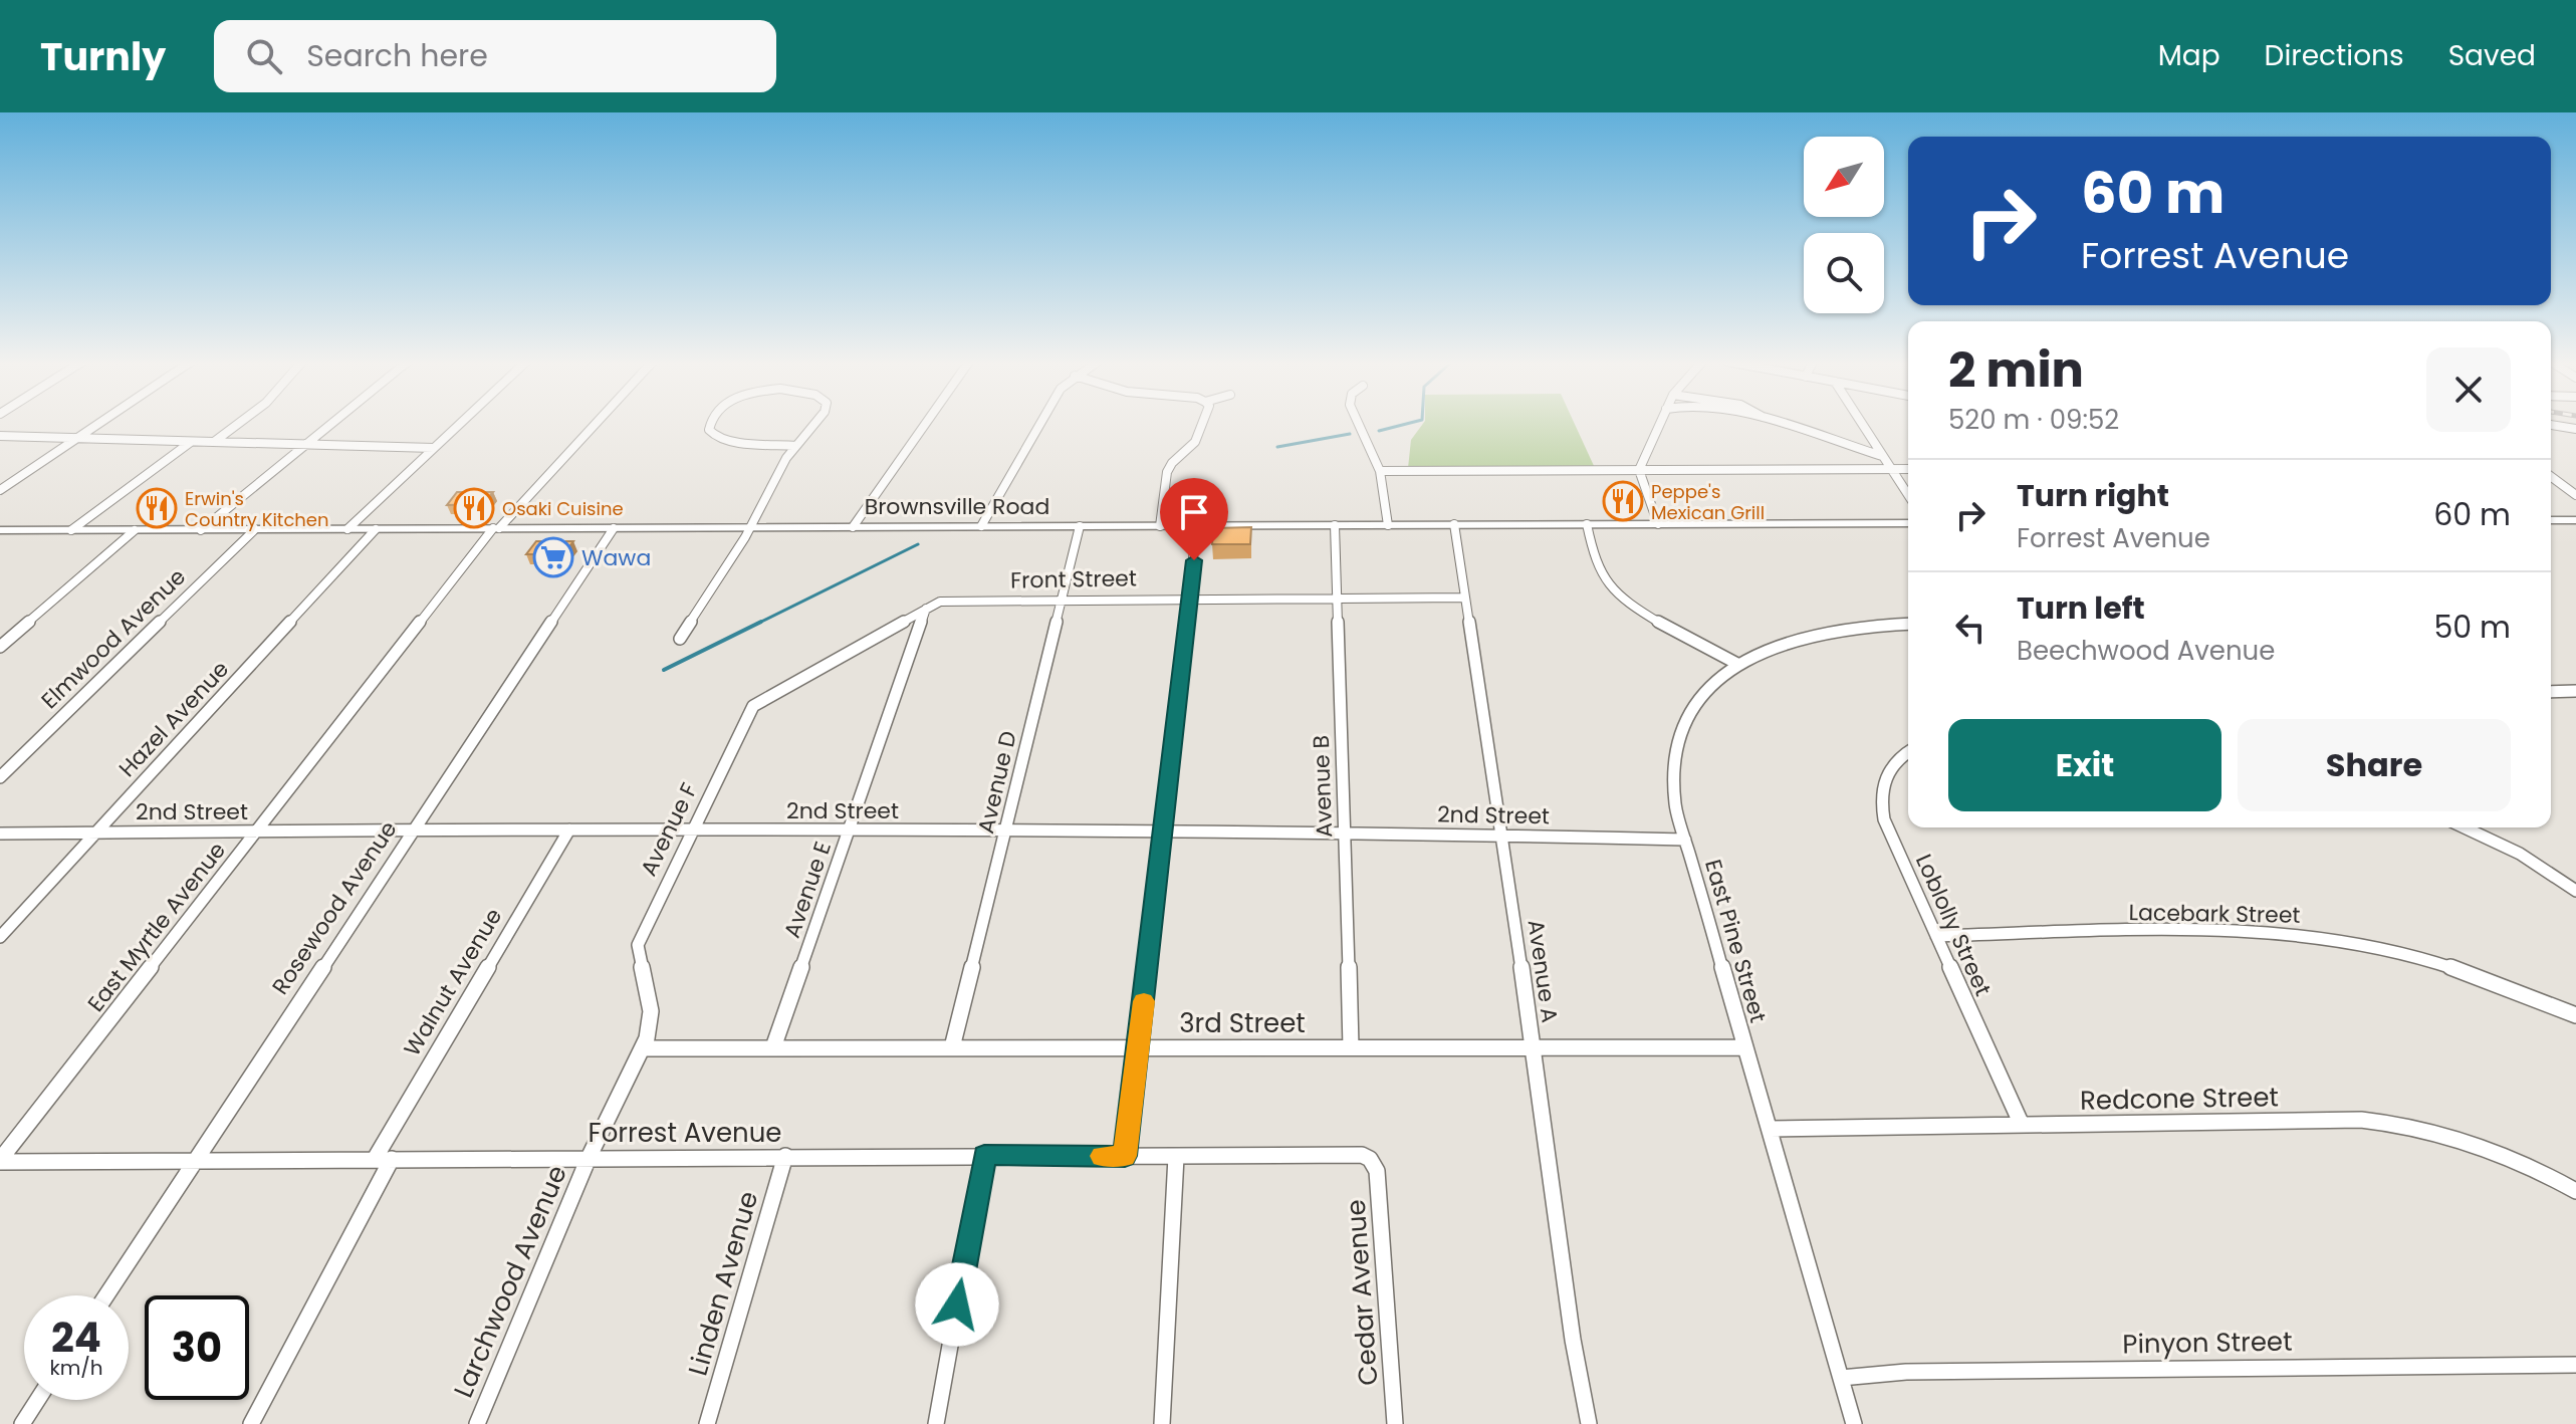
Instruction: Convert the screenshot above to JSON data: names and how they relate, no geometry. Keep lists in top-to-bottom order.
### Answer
{
  "streets": {
    "street": [
      "Brownsville Road",
      "Front Street",
      "Elmwood Avenue",
      "Hazel Avenue",
      "Avenue D",
      "Avenue B",
      "2nd Street",
      "Avenue F",
      "Avenue E",
      "Rosewood Avenue",
      "Lacebark Street",
      "Loblolly Street",
      "East Myrtle Avenue",
      "East Pine Street",
      "Avenue A",
      "Walnut Avenue",
      "3rd Street",
      "Redcone Street",
      "Forrest Avenue",
      "Larchwood Avenue",
      "Linden Avenue",
      "Cedar Avenue",
      "Pinyon Street"
    ]
  },
  "crossings": [
    ["Brownsville Road", "Elmwood Avenue"],
    ["Brownsville Road", "Hazel Avenue"],
    ["Brownsville Road", "Avenue D"],
    ["Brownsville Road", "Avenue B"],
    ["Brownsville Road", "Rosewood Avenue"],
    ["Brownsville Road", "East Myrtle Avenue"],
    ["Brownsville Road", "Avenue A"],
    ["Front Street", "Avenue D"],
    ["Front Street", "Avenue B"],
    ["Front Street", "Avenue F"],
    ["Front Street", "Avenue E"],
    ["Front Street", "Avenue A"],
    ["Hazel Avenue", "2nd Street"],
    ["Avenue D", "2nd Street"],
    ["Avenue D", "3rd Street"],
    ["Avenue B", "2nd Street"],
    ["Avenue B", "3rd Street"],
    ["2nd Street", "Avenue F"],
    ["2nd Street", "Avenue E"],
    ["2nd Street", "Rosewood Avenue"],
    ["2nd Street", "East Myrtle Avenue"],
    ["2nd Street", "East Pine Street"],
    ["2nd Street", "Avenue A"],
    ["2nd Street", "Walnut Avenue"],
    ["Avenue F", "Avenue E"],
    ["Avenue F", "3rd Street"],
    ["Avenue F", "Forrest Avenue"],
    ["Avenue F", "Larchwood Avenue"],
    ["Avenue E", "3rd Street"],
    ["Rosewood Avenue", "Forrest Avenue"],
    ["Lacebark Street", "Loblolly Street"],
    ["Loblolly Street", "Redcone Street"],
    ["East Myrtle Avenue", "Forrest Avenue"],
    ["East Pine Street", "3rd Street"],
    ["East Pine Street", "Redcone Street"],
    ["East Pine Street", "Pinyon Street"],
    ["Avenue A", "3rd Street"],
    ["Walnut Avenue", "Forrest Avenue"],
    ["Forrest Avenue", "Larchwood Avenue"],
    ["Forrest Avenue", "Linden Avenue"],
    ["Forrest Avenue", "Cedar Avenue"]
  ],
  "places": {
    "restaurant": ["Peppe's Mexican Grill", "Erwin's Country Kitchen", "Osaki Cuisine"],
    "supermarket": ["Wawa"]
  },
  "north": "bottom left",
  "page": {
    "header": "Turnly",
    "search": "Search here",
    "nav": ["Map", "Directions", "Saved"],
    "turn": ["60 m", "Forrest Avenue"],
    "heading": ["2 min", "520 m · 09:52"],
    "list": [
      {
        "name": "Turn right",
        "note": "Forrest Avenue",
        "value": "60 m"
      },
      {
        "name": "Turn left",
        "note": "Beechwood Avenue",
        "value": "50 m"
      }
    ],
    "buttons": ["Exit", "Share"],
    "speed": "24 km/h",
    "limit": "30"
  }
}
